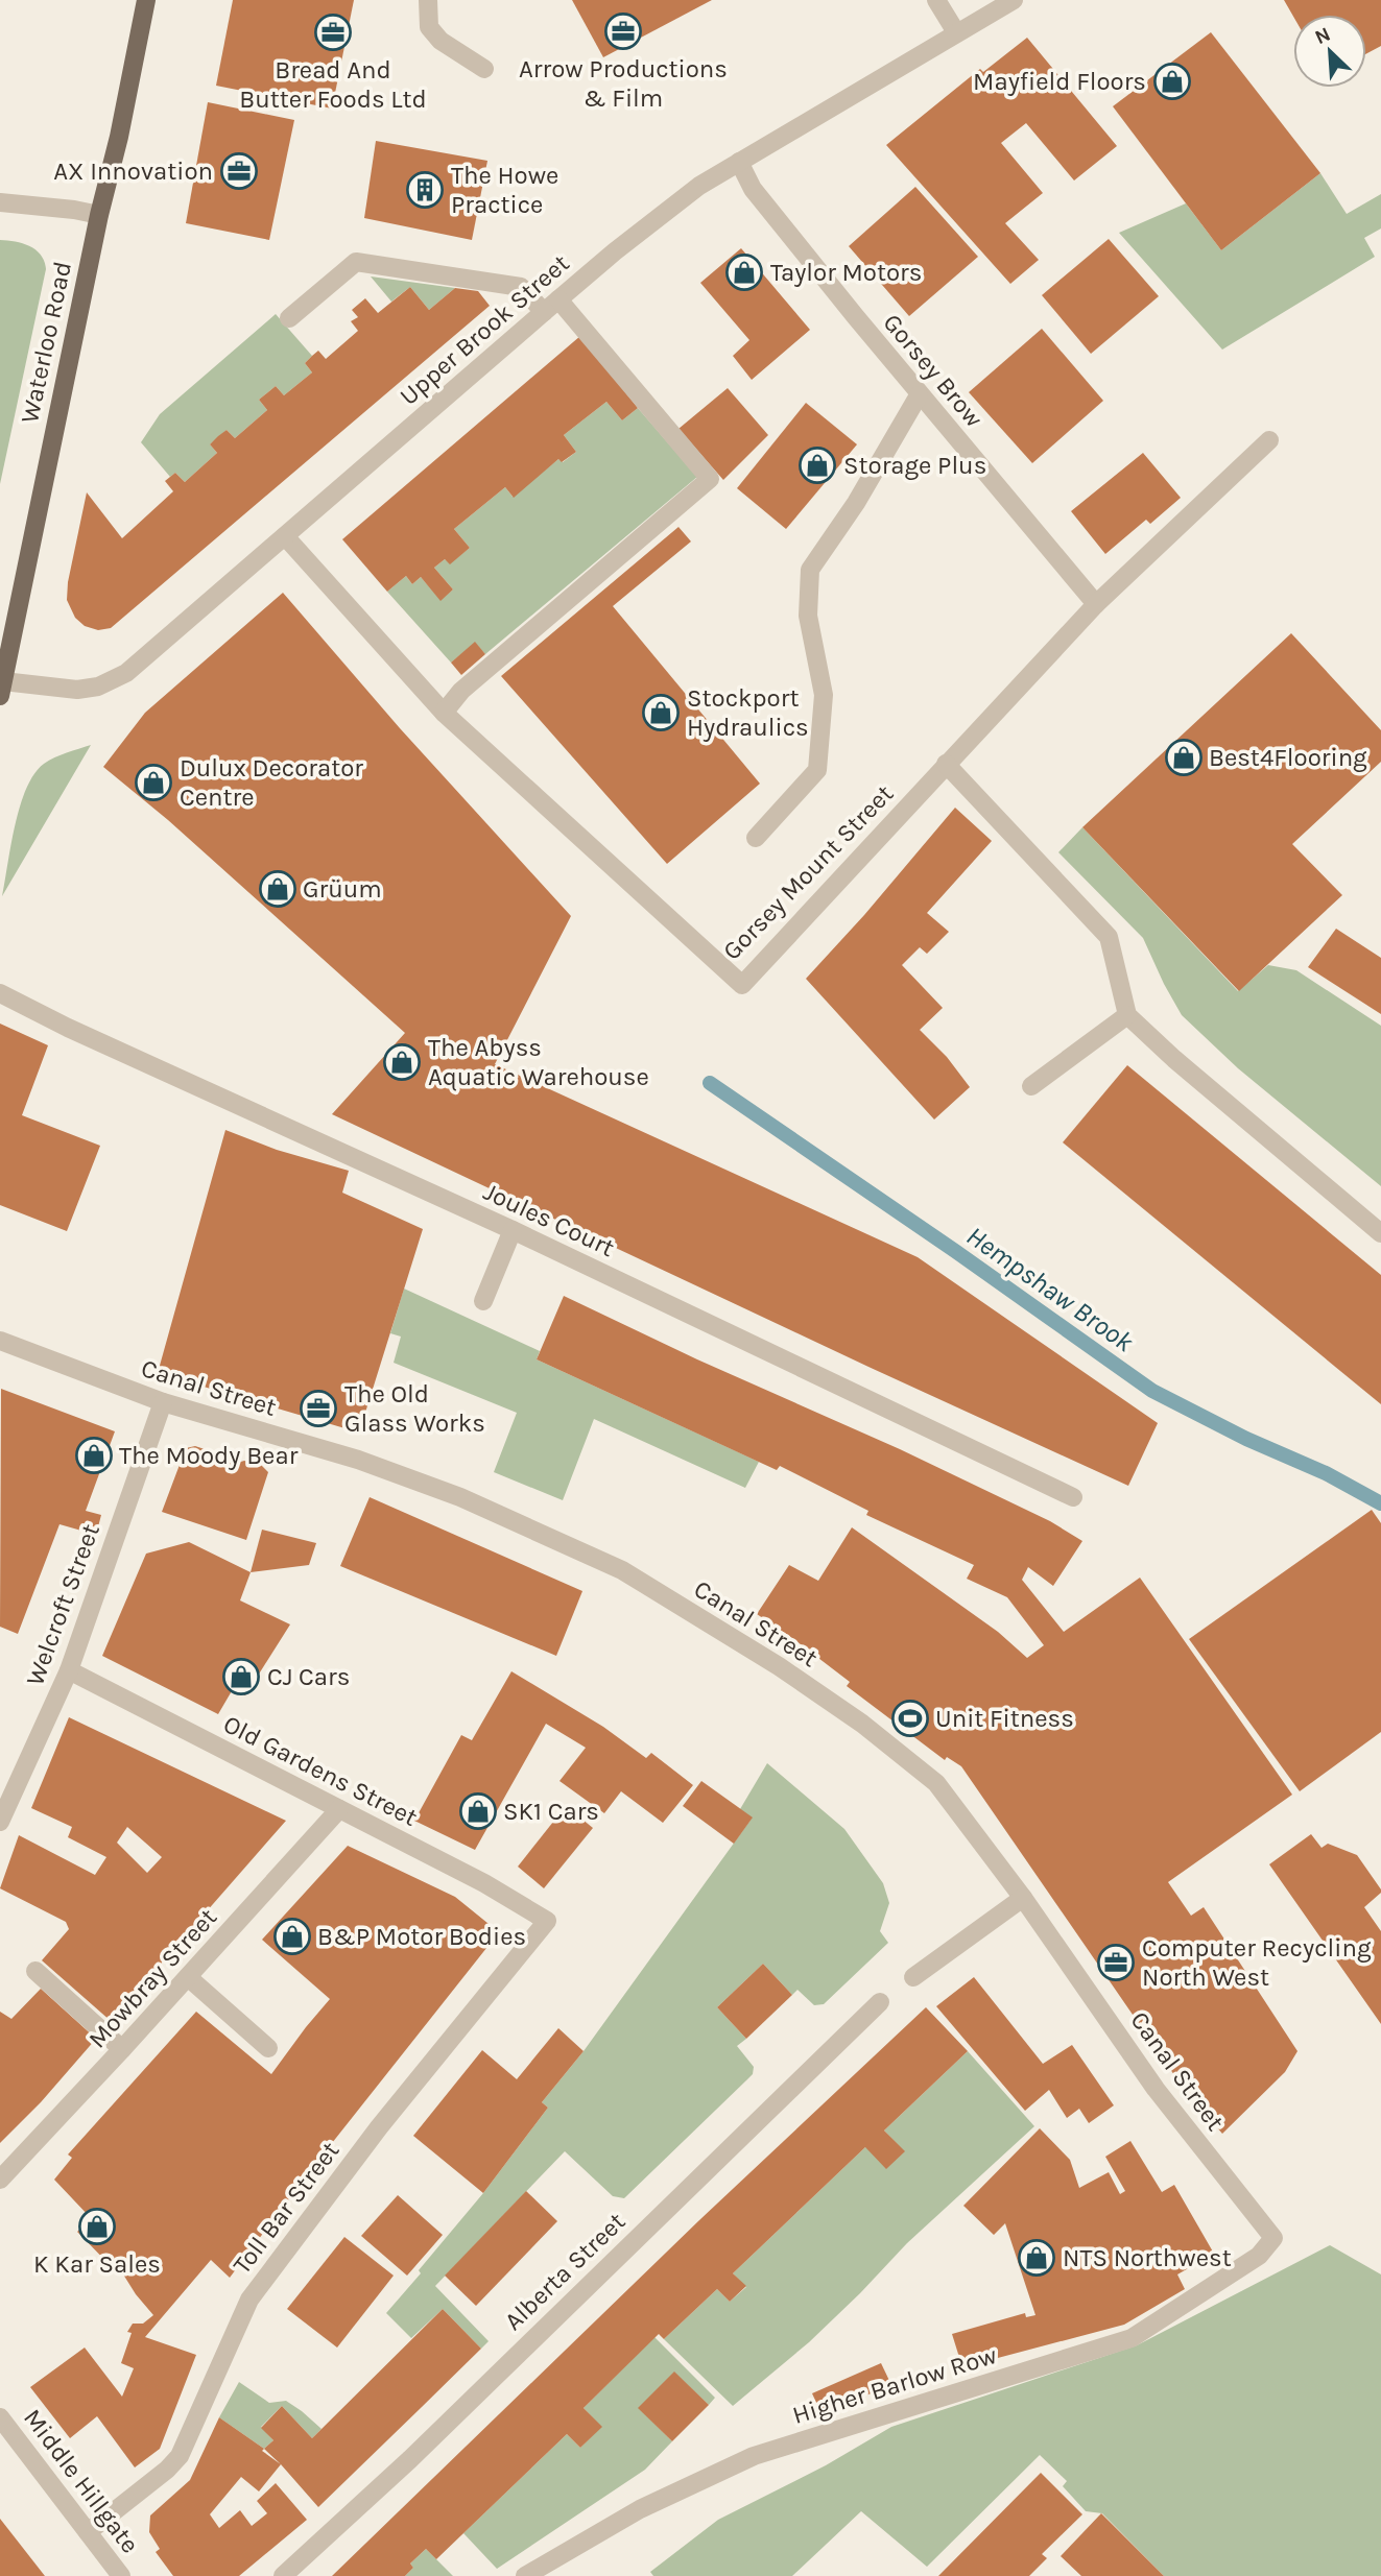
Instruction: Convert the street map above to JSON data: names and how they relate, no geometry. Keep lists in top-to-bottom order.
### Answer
{
  "streets": {
    "main road": ["Waterloo Road"],
    "street": [
      "Upper Brook Street",
      "Gorsey Brow",
      "Gorsey Mount Street",
      "Joules Court",
      "Canal Street",
      "Welcroft Street",
      "Old Gardens Street",
      "Mowbray Street",
      "Toll Bar Street",
      "Alberta Street",
      "Higher Barlow Row",
      "Middle Hillgate"
    ]
  },
  "crossings": [
    ["Upper Brook Street", "Waterloo Road"],
    ["Upper Brook Street", "Gorsey Brow"],
    ["Upper Brook Street", "Gorsey Mount Street"],
    ["Gorsey Brow", "Gorsey Mount Street"],
    ["Canal Street", "Welcroft Street"],
    ["Canal Street", "Higher Barlow Row"],
    ["Welcroft Street", "Old Gardens Street"],
    ["Old Gardens Street", "Mowbray Street"],
    ["Old Gardens Street", "Toll Bar Street"],
    ["Toll Bar Street", "Middle Hillgate"]
  ],
  "water": ["Hempshaw Brook"],
  "places": {
    "office": [
      "Arrow Productions & Film",
      "Bread And Butter Foods Ltd",
      "AX Innovation",
      "The Old Glass Works",
      "Computer Recycling North West"
    ],
    "shop": [
      "Mayfield Floors",
      "Taylor Motors",
      "Storage Plus",
      "Stockport Hydraulics",
      "Best4Flooring",
      "Dulux Decorator Centre",
      "Grüum",
      "The Abyss Aquatic Warehouse",
      "The Moody Bear",
      "CJ Cars",
      "SK1 Cars",
      "B&P Motor Bodies",
      "K Kar Sales",
      "NTS Northwest"
    ],
    "building": ["The Howe Practice"],
    "sports": ["Unit Fitness"]
  },
  "north": "top left"
}
